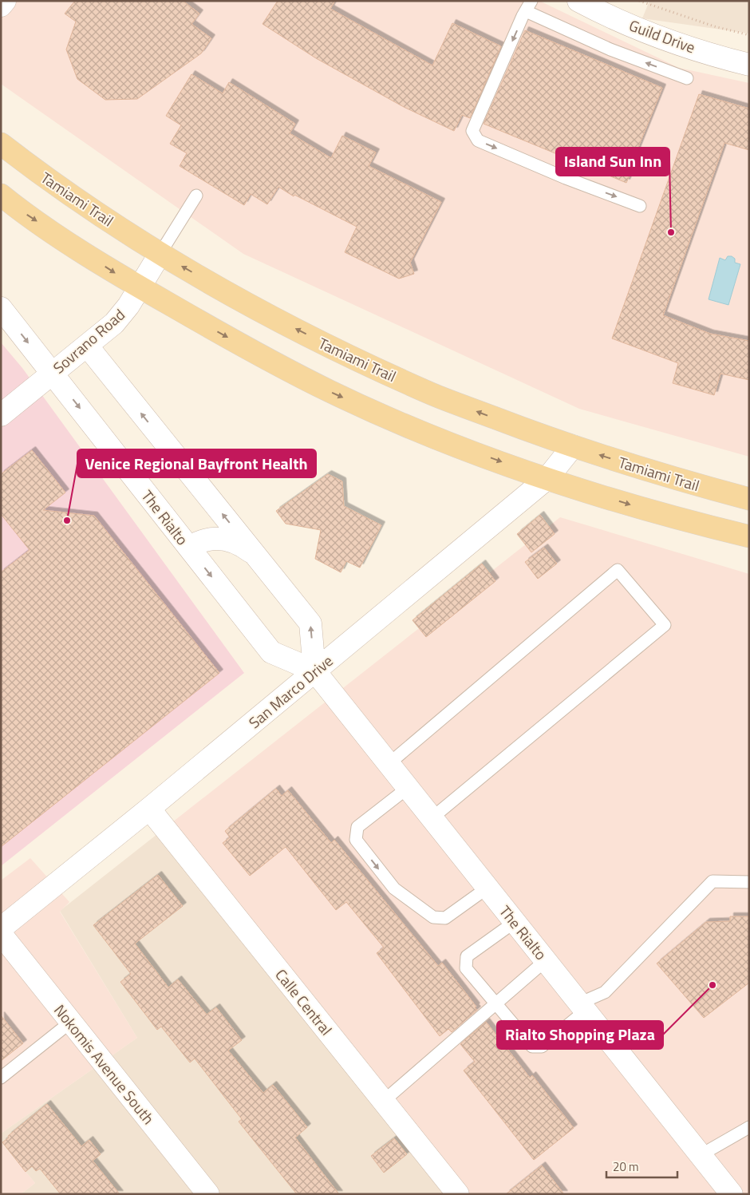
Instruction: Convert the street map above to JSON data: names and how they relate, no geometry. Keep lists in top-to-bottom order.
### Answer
{
  "streets": {
    "main road": ["Tamiami Trail"],
    "street": [
      "Guild Drive",
      "Sovrano Road",
      "The Rialto",
      "San Marco Drive",
      "Calle Central",
      "Nokomis Avenue South"
    ]
  },
  "crossings": [
    ["Tamiami Trail", "Sovrano Road"],
    ["Tamiami Trail", "San Marco Drive"],
    ["Sovrano Road", "The Rialto"],
    ["The Rialto", "San Marco Drive"],
    ["San Marco Drive", "Calle Central"]
  ],
  "places": ["Island Sun Inn", "Venice Regional Bayfront Health", "Rialto Shopping Plaza"],
  "scale_bar": "20 m"
}
